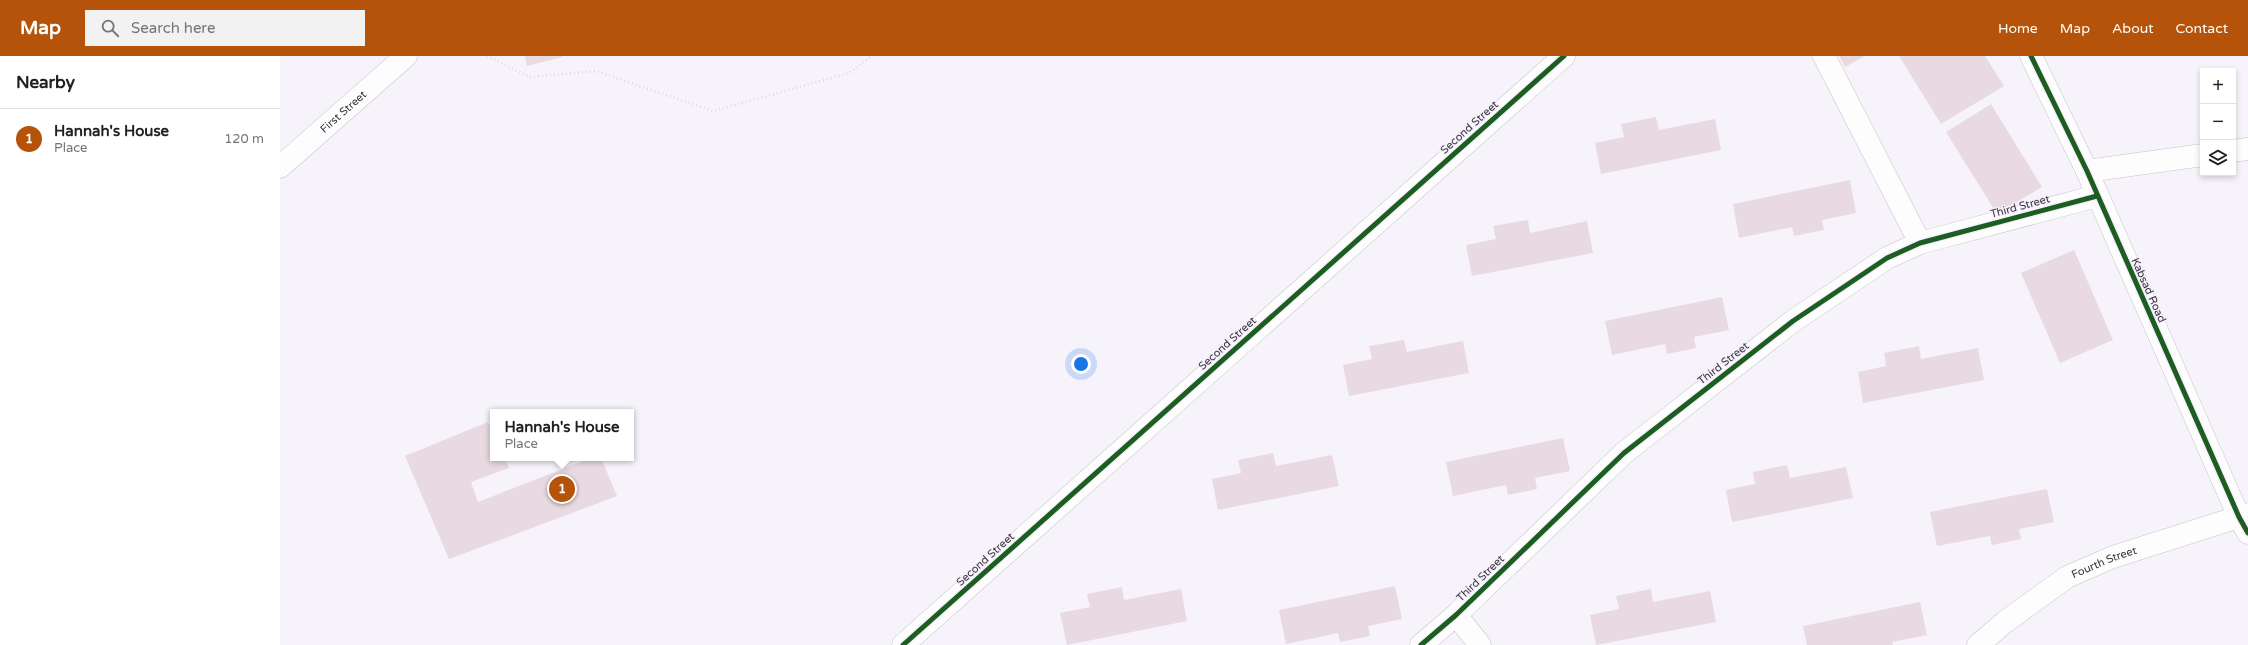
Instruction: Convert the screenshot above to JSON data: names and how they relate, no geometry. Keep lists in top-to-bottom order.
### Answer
{
  "streets": {
    "street": [
      "First Street",
      "Second Street",
      "Third Street",
      "Kabsad Road",
      "Fourth Street"
    ]
  },
  "crossings": [
    ["Third Street", "Kabsad Road"],
    ["Kabsad Road", "Fourth Street"]
  ],
  "page": {
    "header": "Map",
    "search": "Search here",
    "nav": [
      "Home",
      "Map",
      "About",
      "Contact"
    ],
    "heading": "Nearby",
    "map_buttons": ["+", "−"],
    "list": [
      {
        "mark": "1",
        "name": "Hannah's House",
        "note": "Place",
        "value": "120 m"
      }
    ],
    "popup": ["Hannah's House", "Place"],
    "pins": "1"
  }
}
